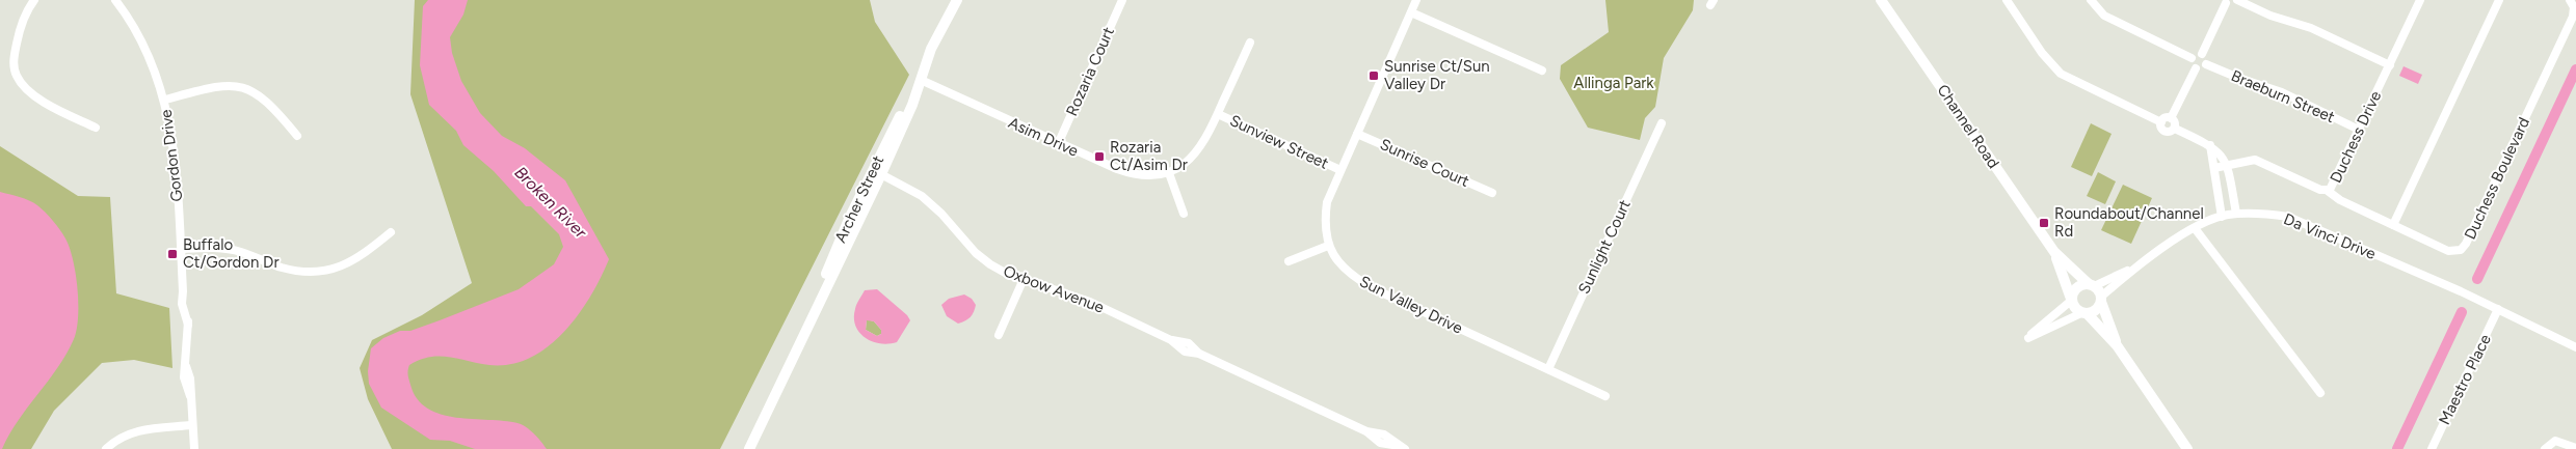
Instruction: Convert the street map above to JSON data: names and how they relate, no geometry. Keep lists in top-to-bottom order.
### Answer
{
  "streets": {
    "street": [
      "Rozaria Court",
      "Braeburn Street",
      "Channel Road",
      "Asim Drive",
      "Duchess Drive",
      "Sunview Street",
      "Gordon Drive",
      "Sunrise Court",
      "Duchess Boulevard",
      "Archer Street",
      "Da Vinci Drive",
      "Sunlight Court",
      "Oxbow Avenue",
      "Sun Valley Drive",
      "Maestro Place"
    ]
  },
  "crossings": [
    ["Rozaria Court", "Asim Drive"],
    ["Braeburn Street", "Duchess Drive"],
    ["Channel Road", "Da Vinci Drive"],
    ["Asim Drive", "Archer Street"],
    ["Duchess Drive", "Duchess Boulevard"],
    ["Sunview Street", "Sun Valley Drive"],
    ["Sunrise Court", "Sun Valley Drive"],
    ["Archer Street", "Oxbow Avenue"],
    ["Da Vinci Drive", "Maestro Place"],
    ["Sunlight Court", "Sun Valley Drive"]
  ],
  "water": ["Broken River"],
  "parks": ["Allinga Park"],
  "places": {
    "transit": [
      "Sunrise Ct/Sun Valley Dr",
      "Rozaria Ct/Asim Dr",
      "Roundabout/Channel Rd",
      "Buffalo Ct/Gordon Dr"
    ]
  }
}
